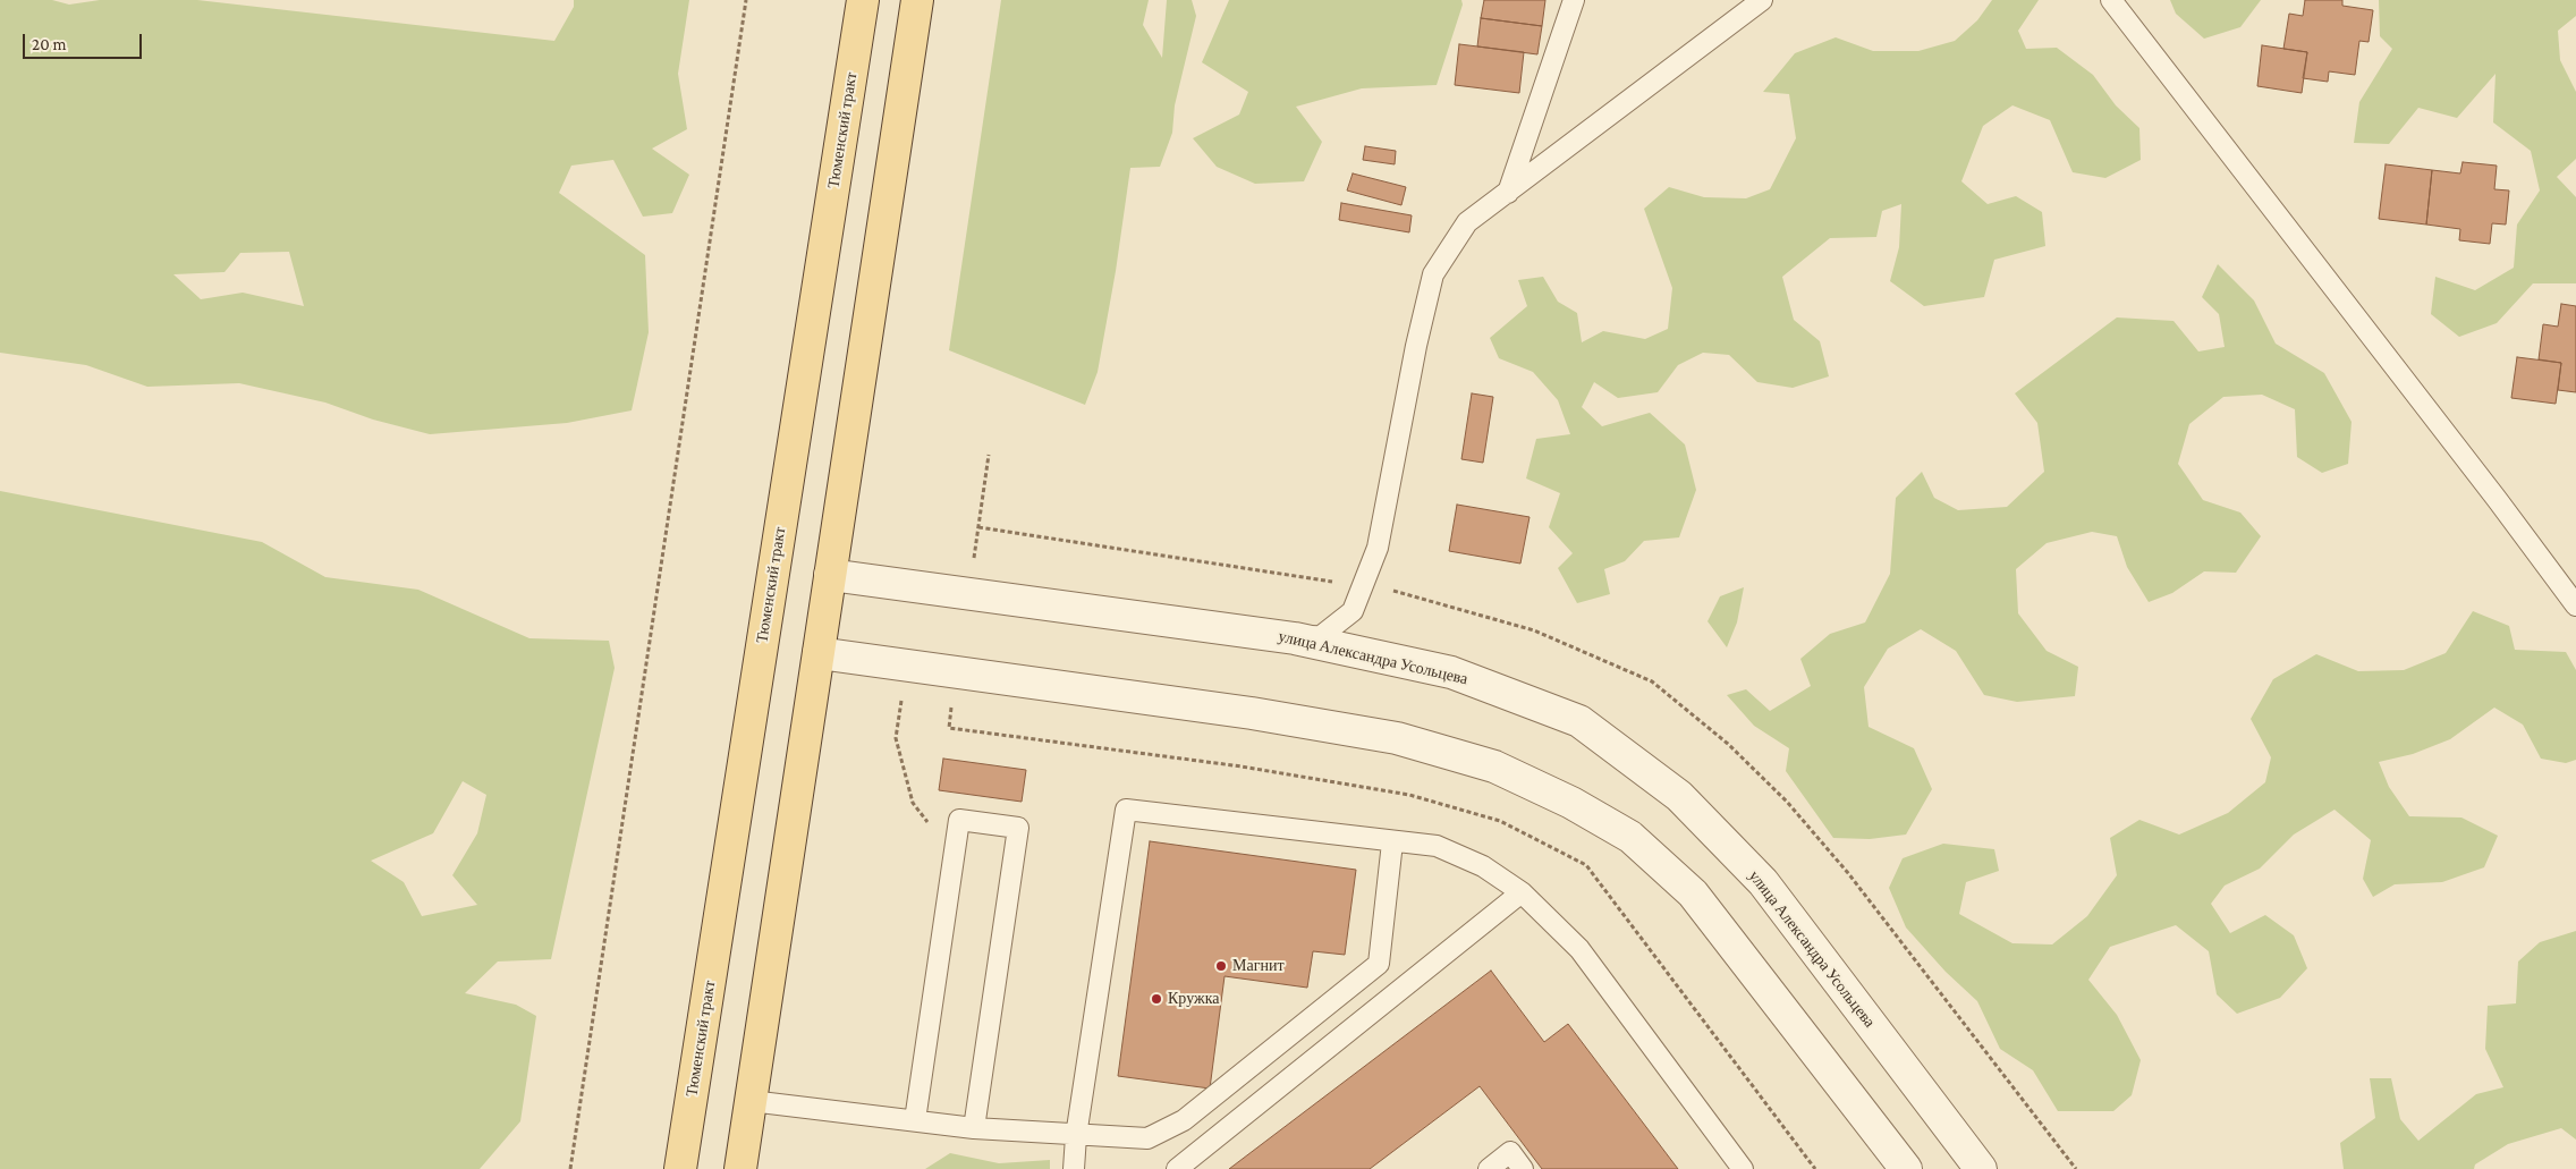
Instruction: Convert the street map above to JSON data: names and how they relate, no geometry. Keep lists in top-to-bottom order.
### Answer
{
  "streets": {
    "main road": ["Тюменский тракт"],
    "street": ["улица Александра Усольцева"]
  },
  "places": ["Магнит", "Кружка"],
  "scale_bar": "20 m"
}
